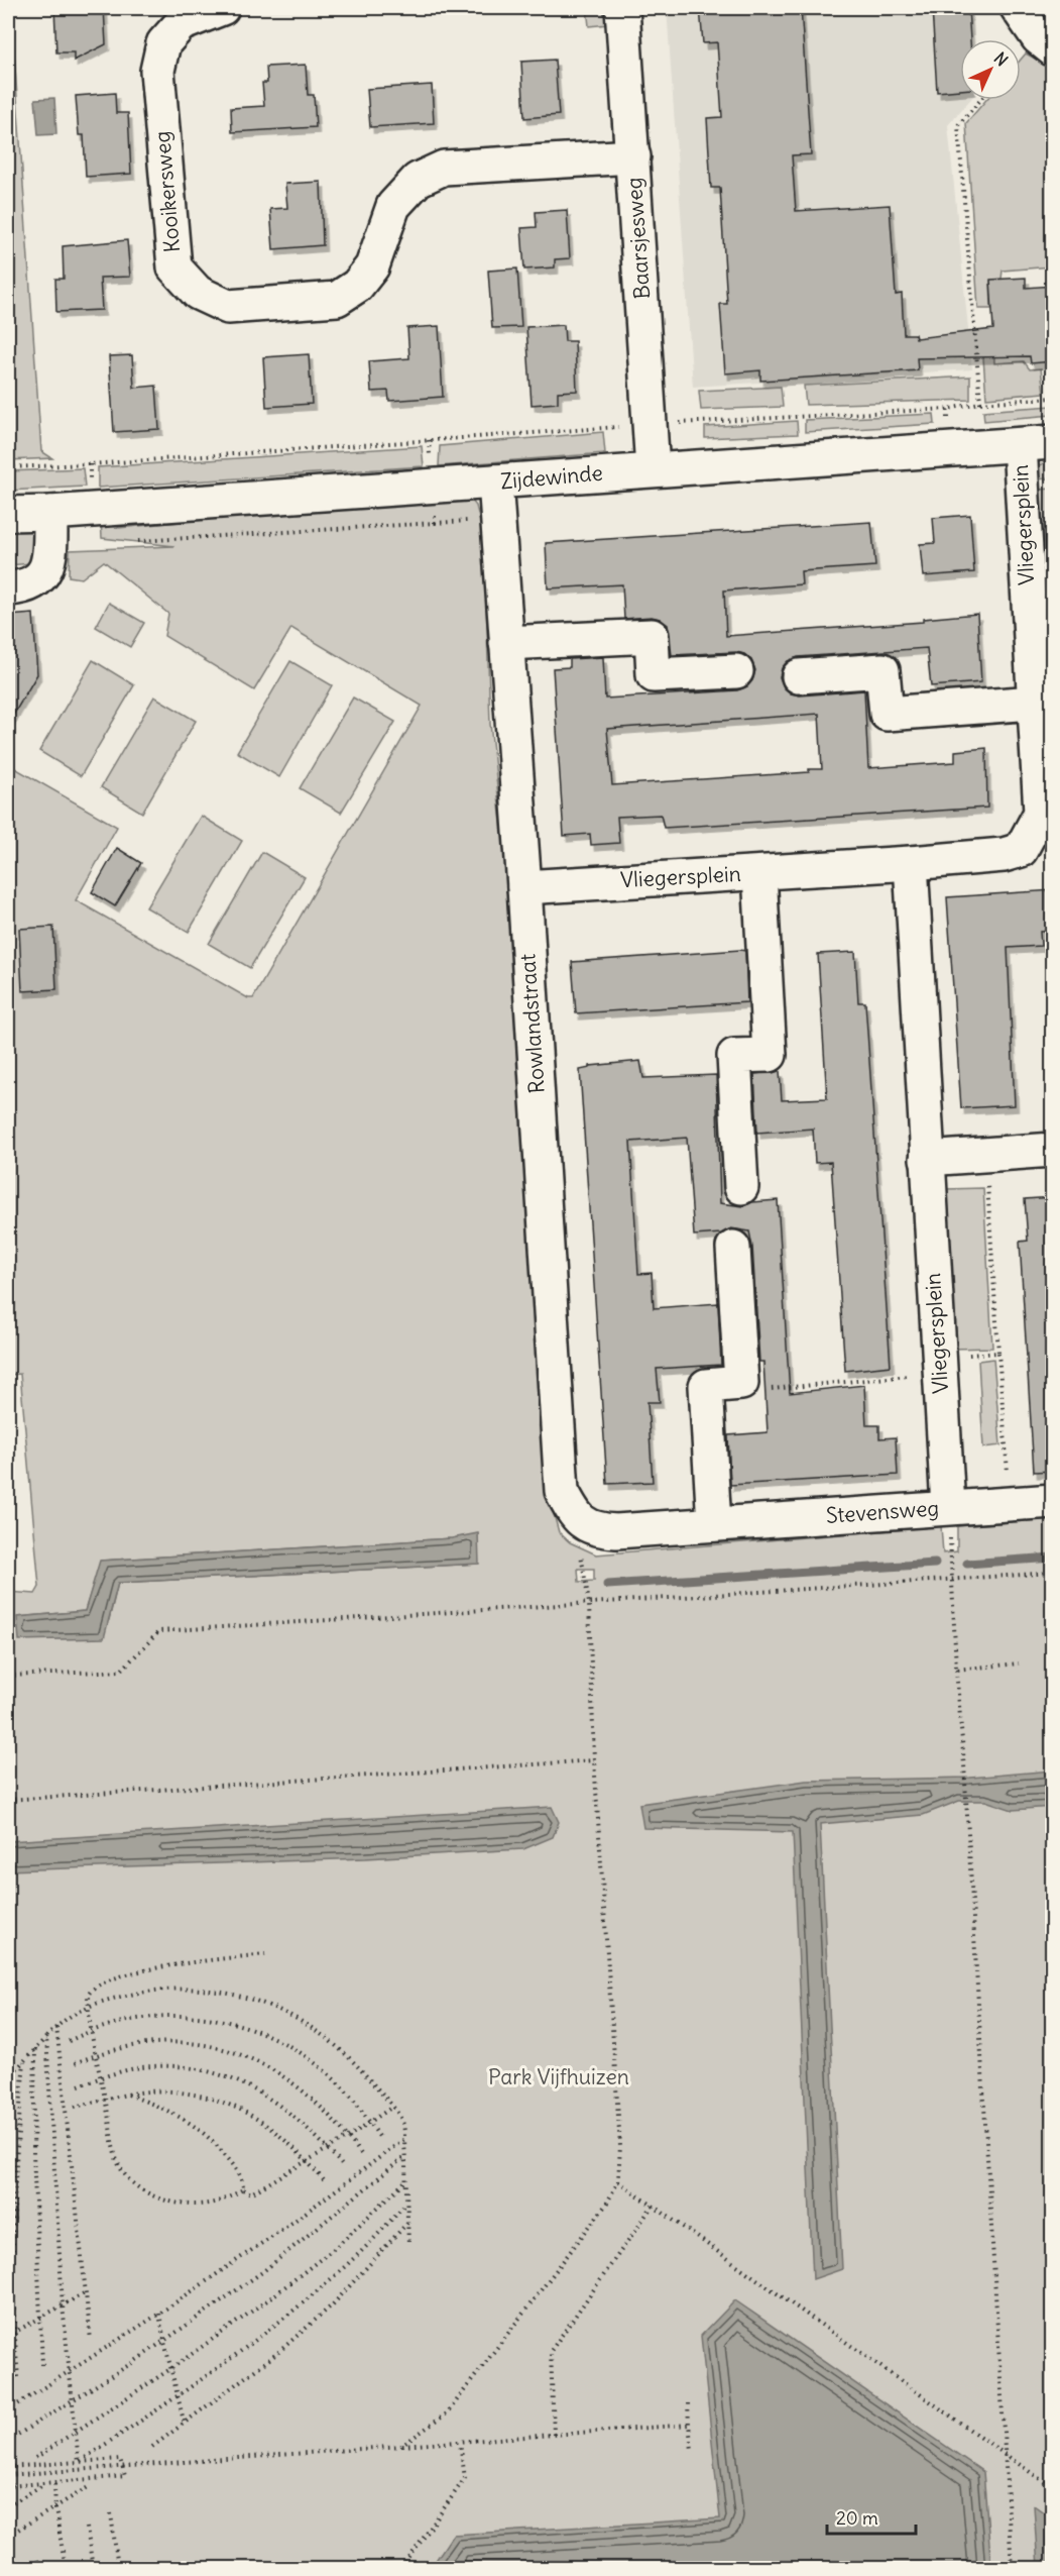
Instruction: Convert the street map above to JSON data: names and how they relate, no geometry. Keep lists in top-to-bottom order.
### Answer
{
  "streets": {
    "street": [
      "Kooikersweg",
      "Baarsjesweg",
      "Zijdewinde",
      "Vliegersplein",
      "Rowlandstraat",
      "Stevensweg"
    ]
  },
  "crossings": [
    ["Kooikersweg", "Baarsjesweg"],
    ["Baarsjesweg", "Zijdewinde"],
    ["Zijdewinde", "Vliegersplein"],
    ["Zijdewinde", "Rowlandstraat"],
    ["Vliegersplein", "Rowlandstraat"],
    ["Vliegersplein", "Stevensweg"],
    ["Rowlandstraat", "Stevensweg"]
  ],
  "parks": ["Park Vijfhuizen"],
  "scale_bar": "20 m",
  "north": "top right"
}
